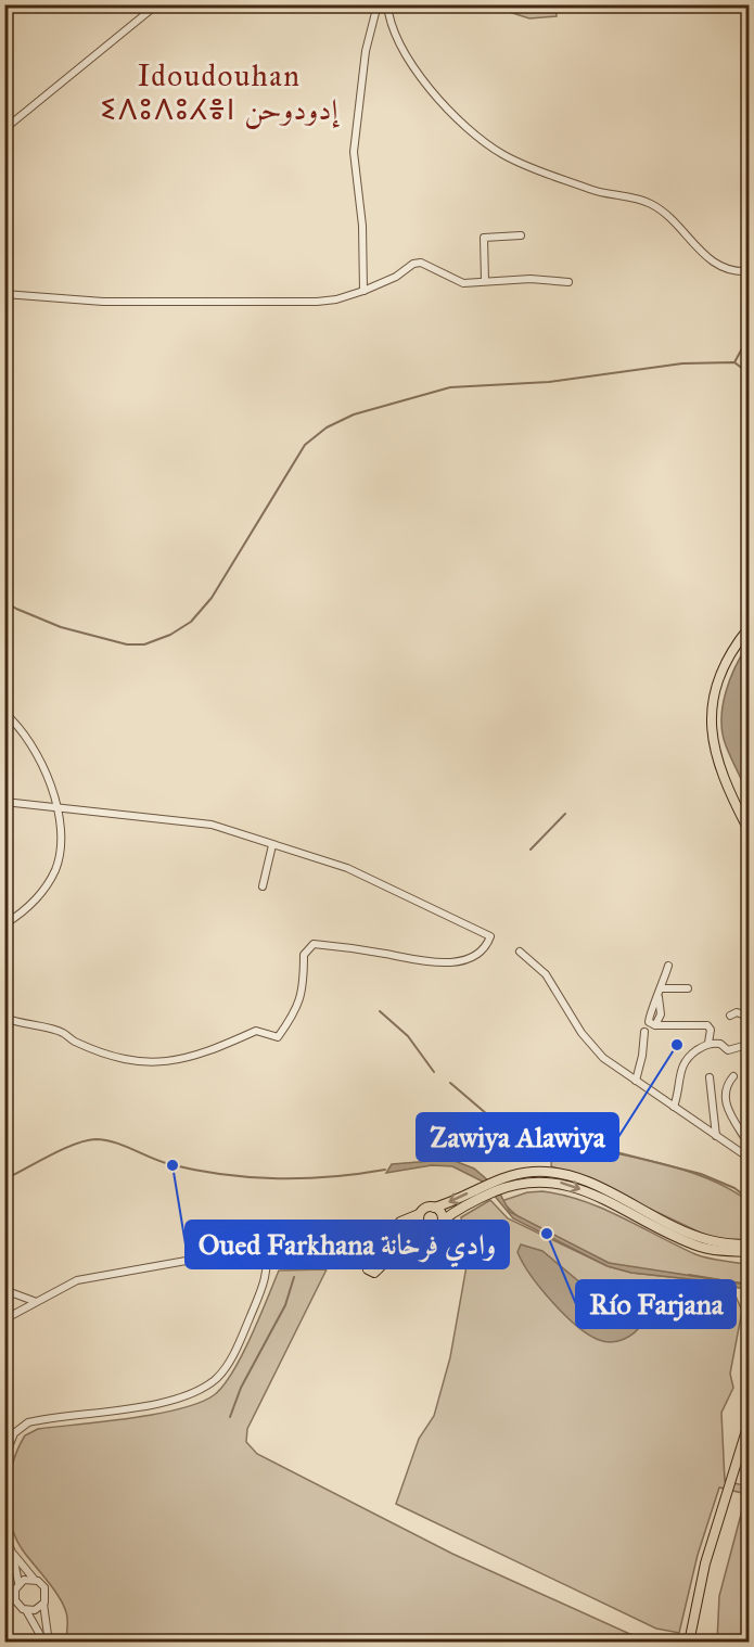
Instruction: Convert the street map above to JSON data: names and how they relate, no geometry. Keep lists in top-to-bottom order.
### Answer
{
  "districts": ["Idoudouhan ⵉⴷⵓⴷⵓⵃⴻⵏ إدودوحن"],
  "places": ["Zawiya Alawiya", "Oued Farkhana وادي فرخانة", "Río Farjana"]
}
